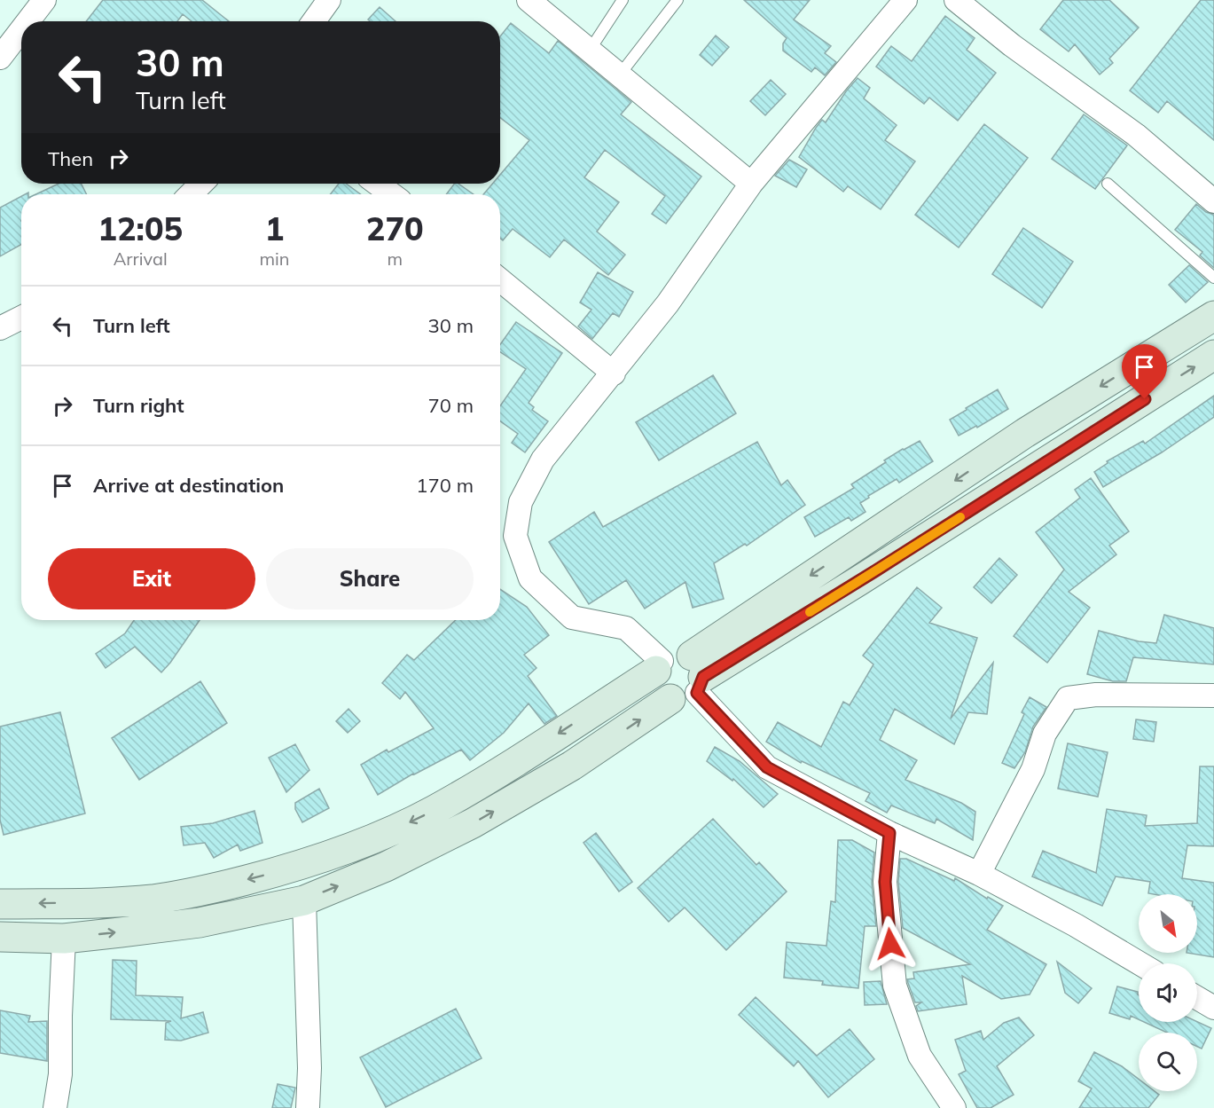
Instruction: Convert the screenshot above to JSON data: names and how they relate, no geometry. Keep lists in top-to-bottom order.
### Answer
{
  "north": "bottom right",
  "page": {
    "turn": ["30 m", "Turn left"],
    "then": "Then",
    "eta": [
      "12:05",
      "Arrival",
      "1",
      "min",
      "270",
      "m"
    ],
    "list": [
      {
        "name": "Turn left",
        "value": "30 m"
      },
      {
        "name": "Turn right",
        "value": "70 m"
      },
      {
        "name": "Arrive at destination",
        "value": "170 m"
      }
    ],
    "buttons": ["Exit", "Share"]
  }
}
